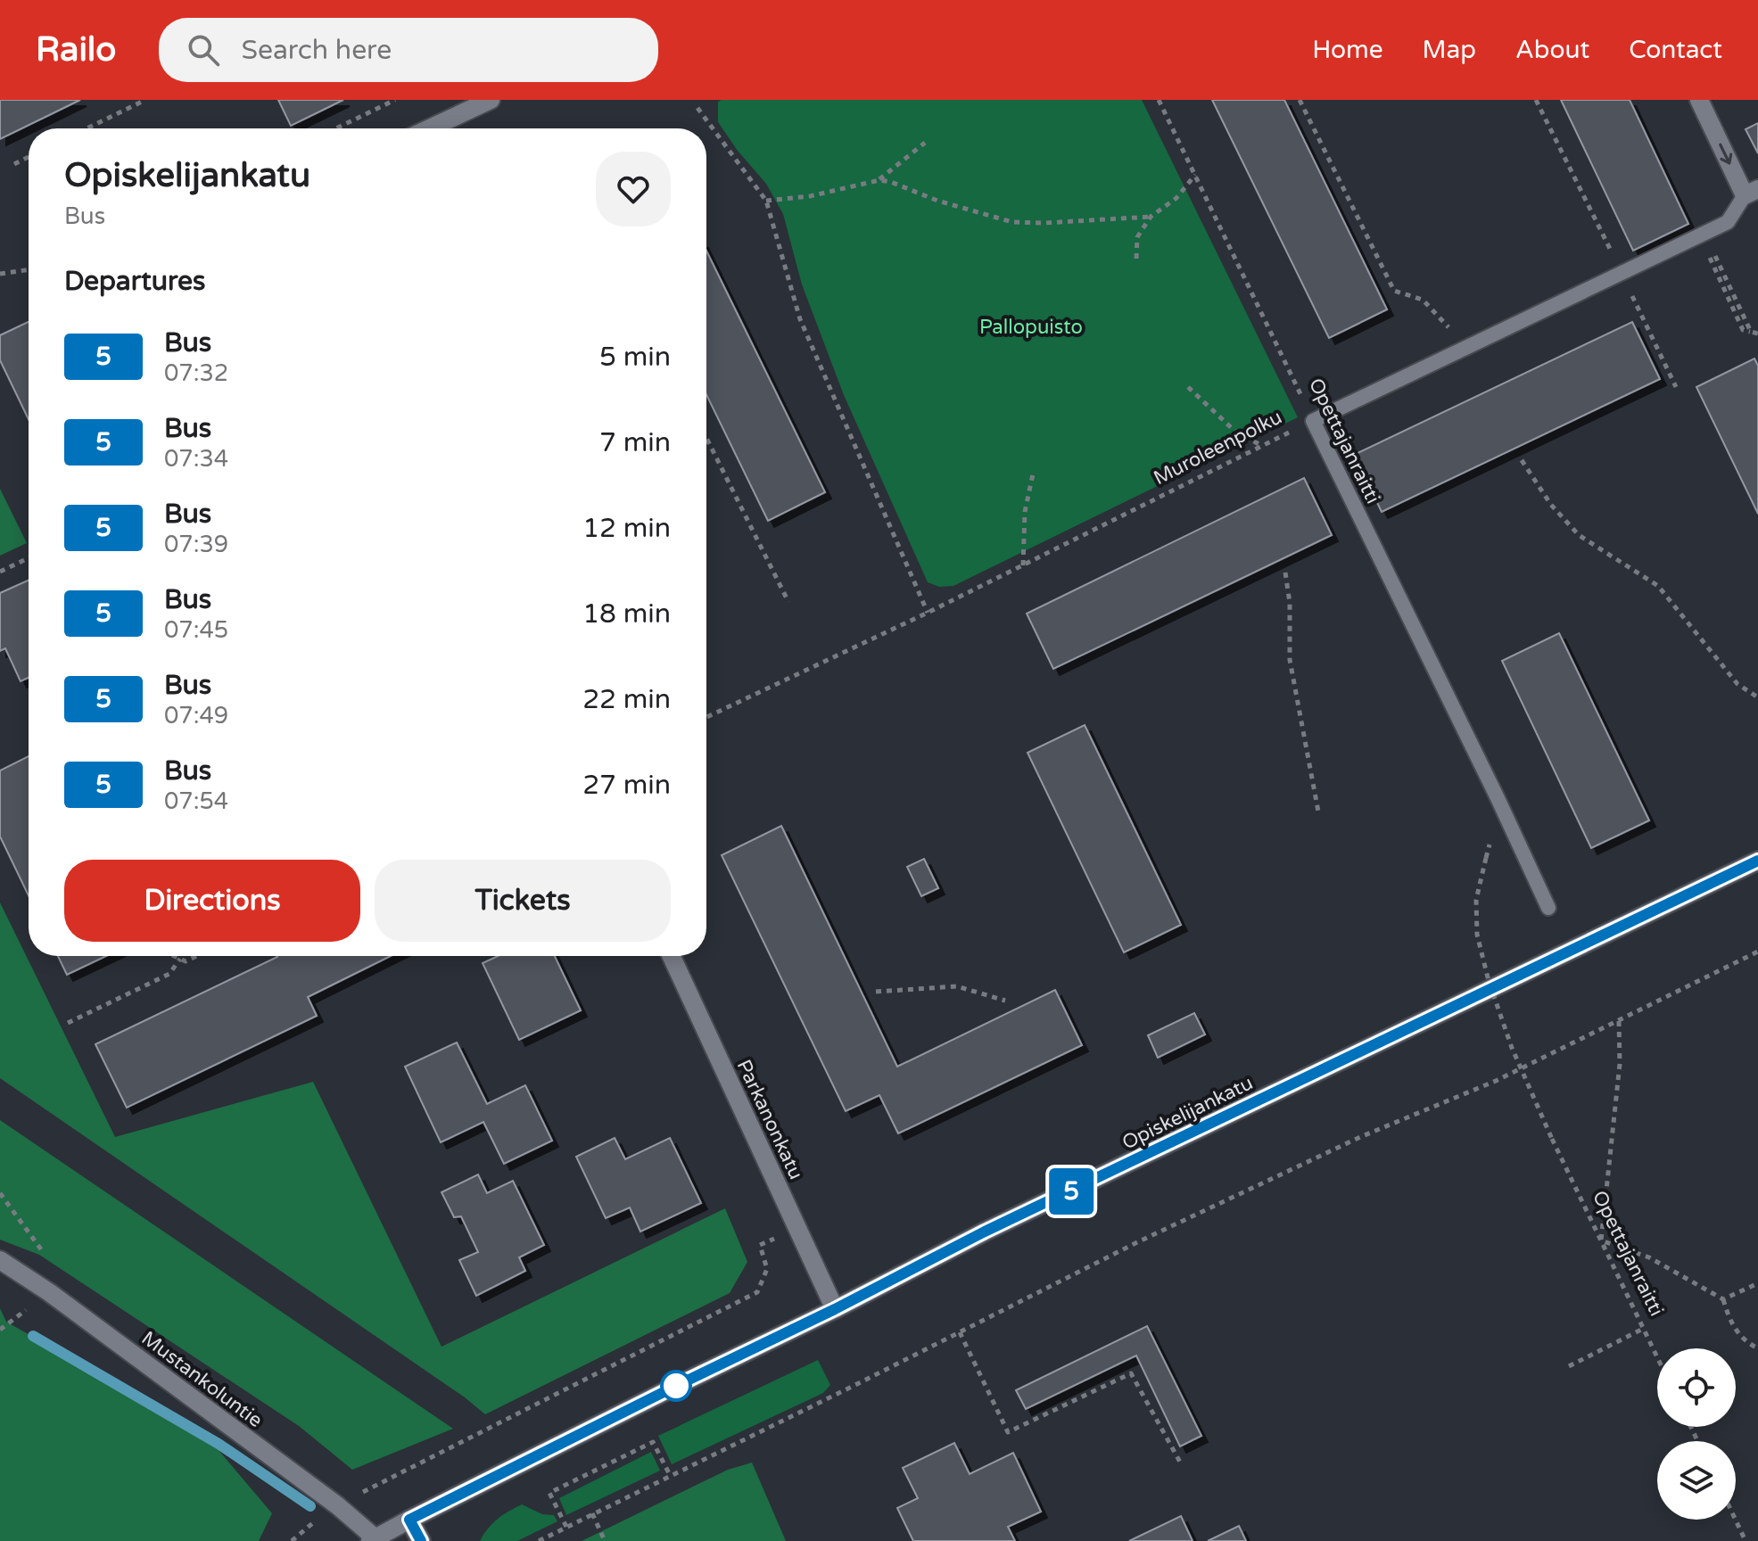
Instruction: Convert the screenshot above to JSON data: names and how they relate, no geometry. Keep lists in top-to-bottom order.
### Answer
{
  "streets": {
    "main road": ["Opiskelijankatu", "Parkanonkatu", "Mustankoluntie"],
    "lane": ["Opettajanraitti", "Muroleenpolku"]
  },
  "crossings": [
    ["Opettajanraitti", "Muroleenpolku"],
    ["Opiskelijankatu", "Parkanonkatu"],
    ["Opiskelijankatu", "Mustankoluntie"]
  ],
  "parks": ["Pallopuisto"],
  "lines": ["bus line 5"],
  "page": {
    "header": "Railo",
    "search": "Search here",
    "nav": [
      "Home",
      "Map",
      "About",
      "Contact"
    ],
    "on_map": "5",
    "heading": [
      ["Opiskelijankatu", "Bus"],
      "Departures"
    ],
    "list": [
      {
        "mark": "5",
        "name": "Bus",
        "note": "07:32",
        "value": "5 min"
      },
      {
        "mark": "5",
        "name": "Bus",
        "note": "07:34",
        "value": "7 min"
      },
      {
        "mark": "5",
        "name": "Bus",
        "note": "07:39",
        "value": "12 min"
      },
      {
        "mark": "5",
        "name": "Bus",
        "note": "07:45",
        "value": "18 min"
      },
      {
        "mark": "5",
        "name": "Bus",
        "note": "07:49",
        "value": "22 min"
      },
      {
        "mark": "5",
        "name": "Bus",
        "note": "07:54",
        "value": "27 min"
      }
    ],
    "buttons": ["Directions", "Tickets"]
  }
}
